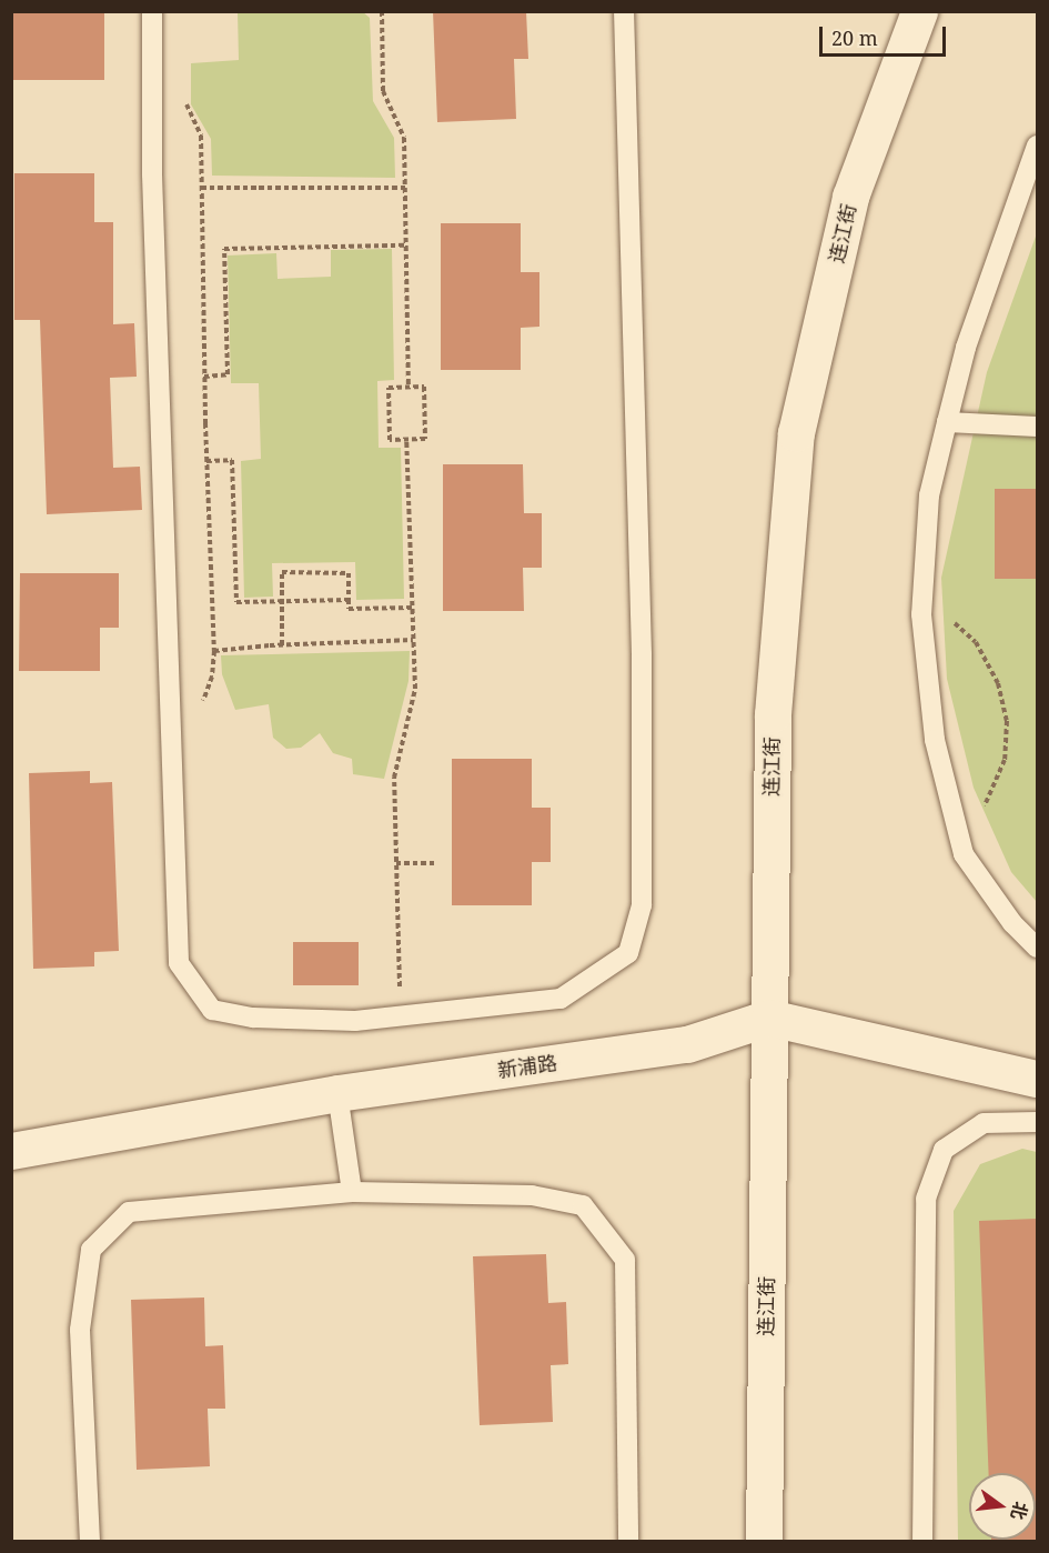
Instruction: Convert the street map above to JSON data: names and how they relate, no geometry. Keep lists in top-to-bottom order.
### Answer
{
  "streets": {
    "street": ["连江街", "新浦路"]
  },
  "crossings": [
    ["连江街", "新浦路"]
  ],
  "scale_bar": "20 m",
  "north": "right"
}
